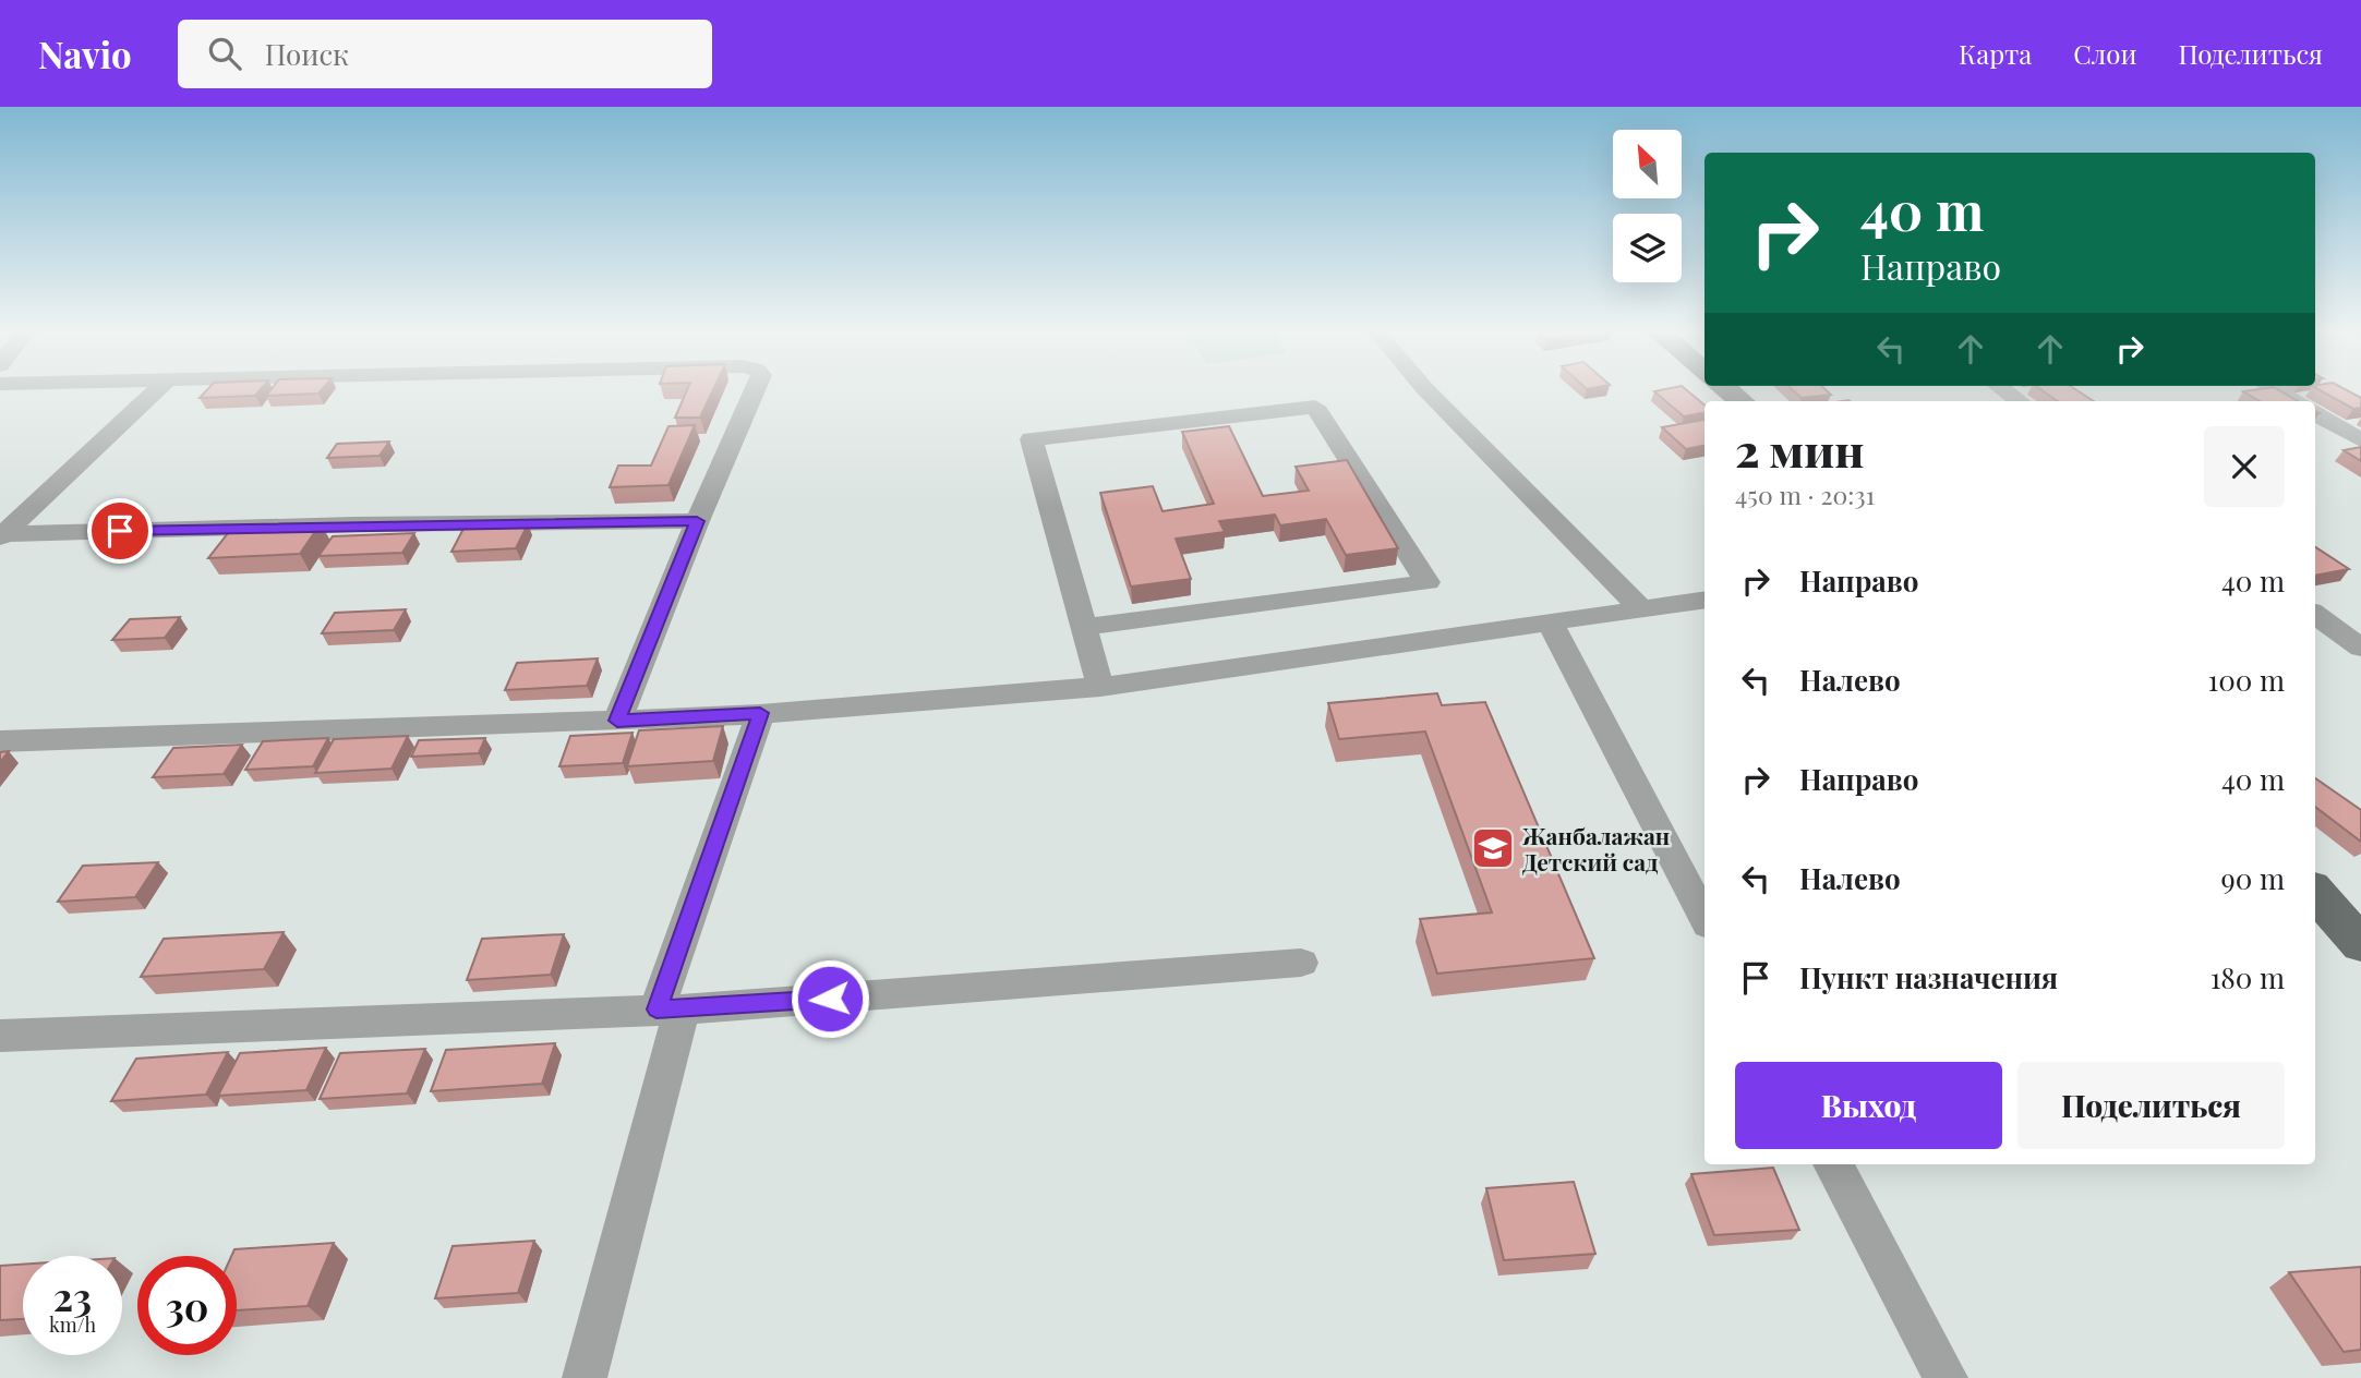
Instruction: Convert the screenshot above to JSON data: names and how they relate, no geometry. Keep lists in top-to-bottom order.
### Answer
{
  "places": {
    "school or university": ["Жанбалажан Детский сад"]
  },
  "north": "top left",
  "page": {
    "header": "Navio",
    "search": "Поиск",
    "nav": ["Карта", "Слои", "Поделиться"],
    "turn": ["40 m", "Направо"],
    "heading": ["2 мин", "450 m · 20:31"],
    "list": [
      {
        "name": "Направо",
        "value": "40 m"
      },
      {
        "name": "Налево",
        "value": "100 m"
      },
      {
        "name": "Направо",
        "value": "40 m"
      },
      {
        "name": "Налево",
        "value": "90 m"
      },
      {
        "name": "Пункт назначения",
        "value": "180 m"
      }
    ],
    "buttons": ["Выход", "Поделиться"],
    "speed": "23 km/h",
    "limit": "30"
  }
}
